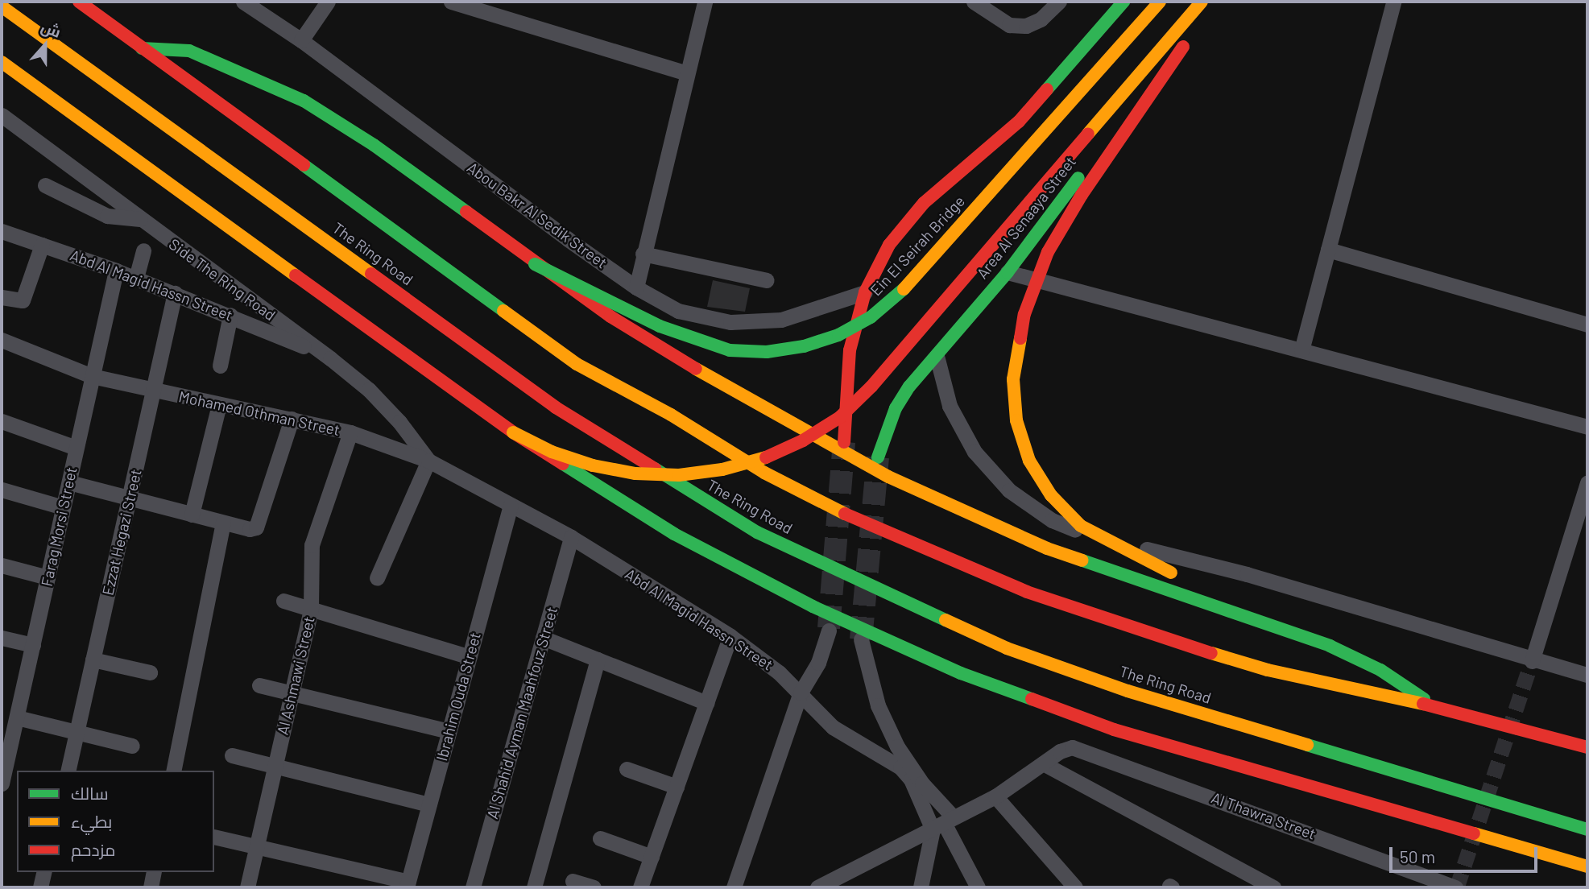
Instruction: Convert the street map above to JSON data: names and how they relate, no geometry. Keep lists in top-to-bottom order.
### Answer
{
  "streets": {
    "main road": ["Area Al Senaaya Street", "Ein El Seirah Bridge", "The Ring Road"],
    "street": [
      "Abou Bakr Al Sedik Street",
      "Side The Ring Road",
      "Abd Al Magid Hassn Street",
      "Mohamed Othman Street",
      "Farag Morsi Street",
      "Ezzat Hegazi Street",
      "Al Ashmawi Street",
      "Ibrahim Ouda Street",
      "Al Shahid Ayman Maahfouz Street",
      "Al Thawra Street"
    ]
  },
  "crossings": [
    ["Side The Ring Road", "Abd Al Magid Hassn Street"],
    ["Side The Ring Road", "Mohamed Othman Street"],
    ["Abd Al Magid Hassn Street", "Mohamed Othman Street"],
    ["Abd Al Magid Hassn Street", "Farag Morsi Street"],
    ["Abd Al Magid Hassn Street", "Ezzat Hegazi Street"],
    ["Abd Al Magid Hassn Street", "Ibrahim Ouda Street"],
    ["Abd Al Magid Hassn Street", "Al Shahid Ayman Maahfouz Street"],
    ["Mohamed Othman Street", "Farag Morsi Street"],
    ["Mohamed Othman Street", "Ezzat Hegazi Street"],
    ["Mohamed Othman Street", "Al Ashmawi Street"],
    ["Mohamed Othman Street", "Ibrahim Ouda Street"]
  ],
  "legend": ["سالك", "بطيء", "مزدحم"],
  "scale_bar": "50 m",
  "north": "top"
}
